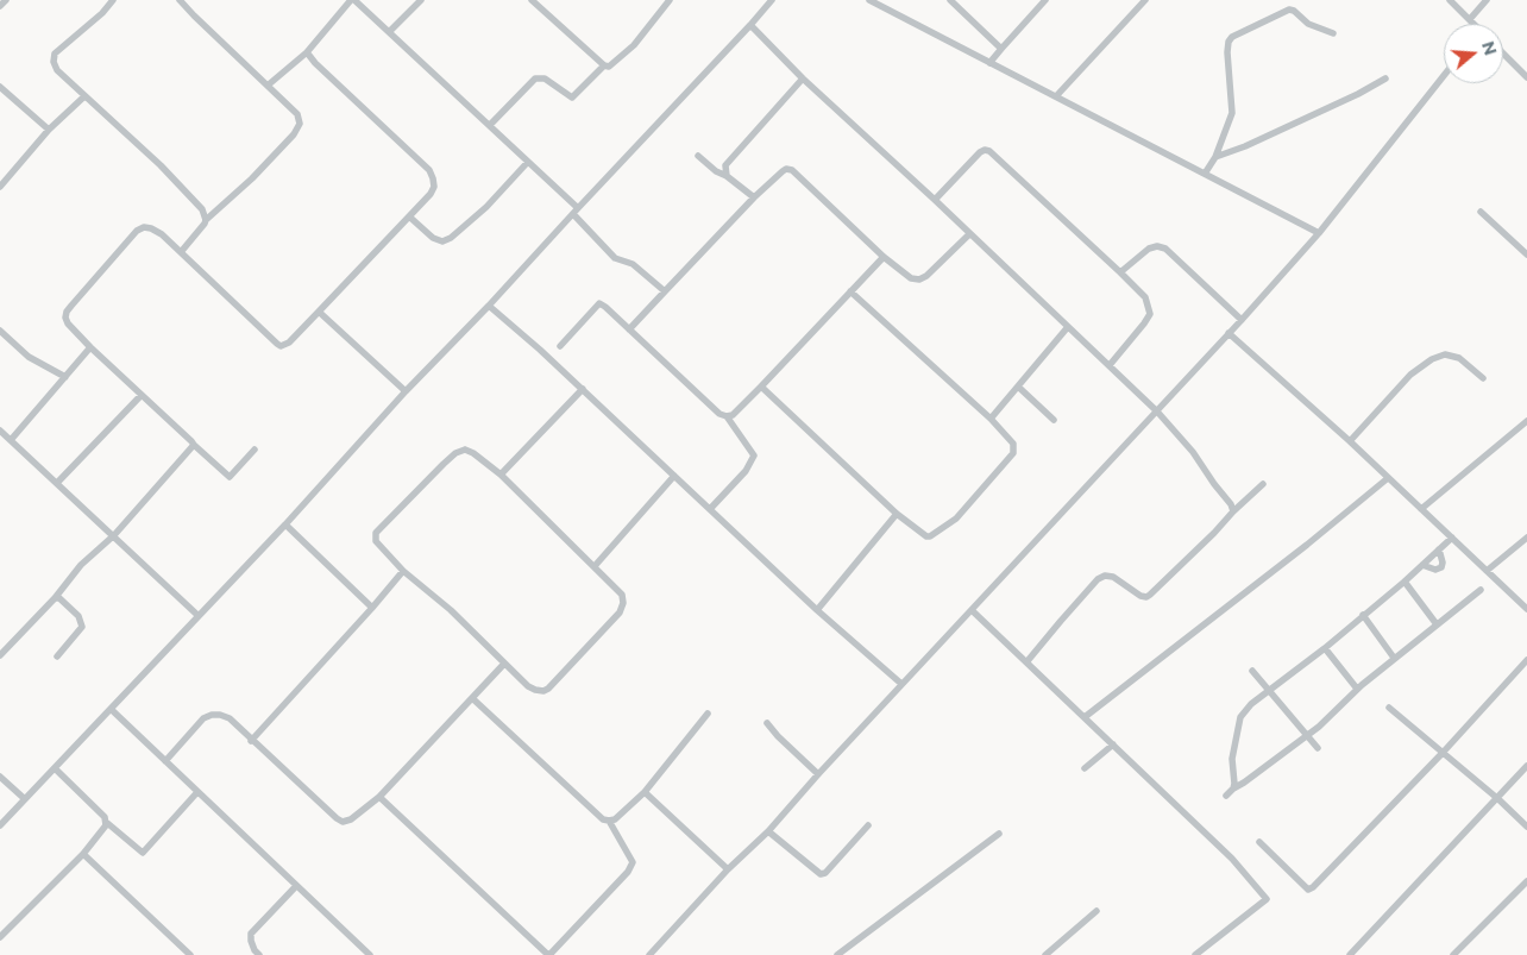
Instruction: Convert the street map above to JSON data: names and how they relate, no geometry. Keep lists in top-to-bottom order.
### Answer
{
  "north": "right"
}
